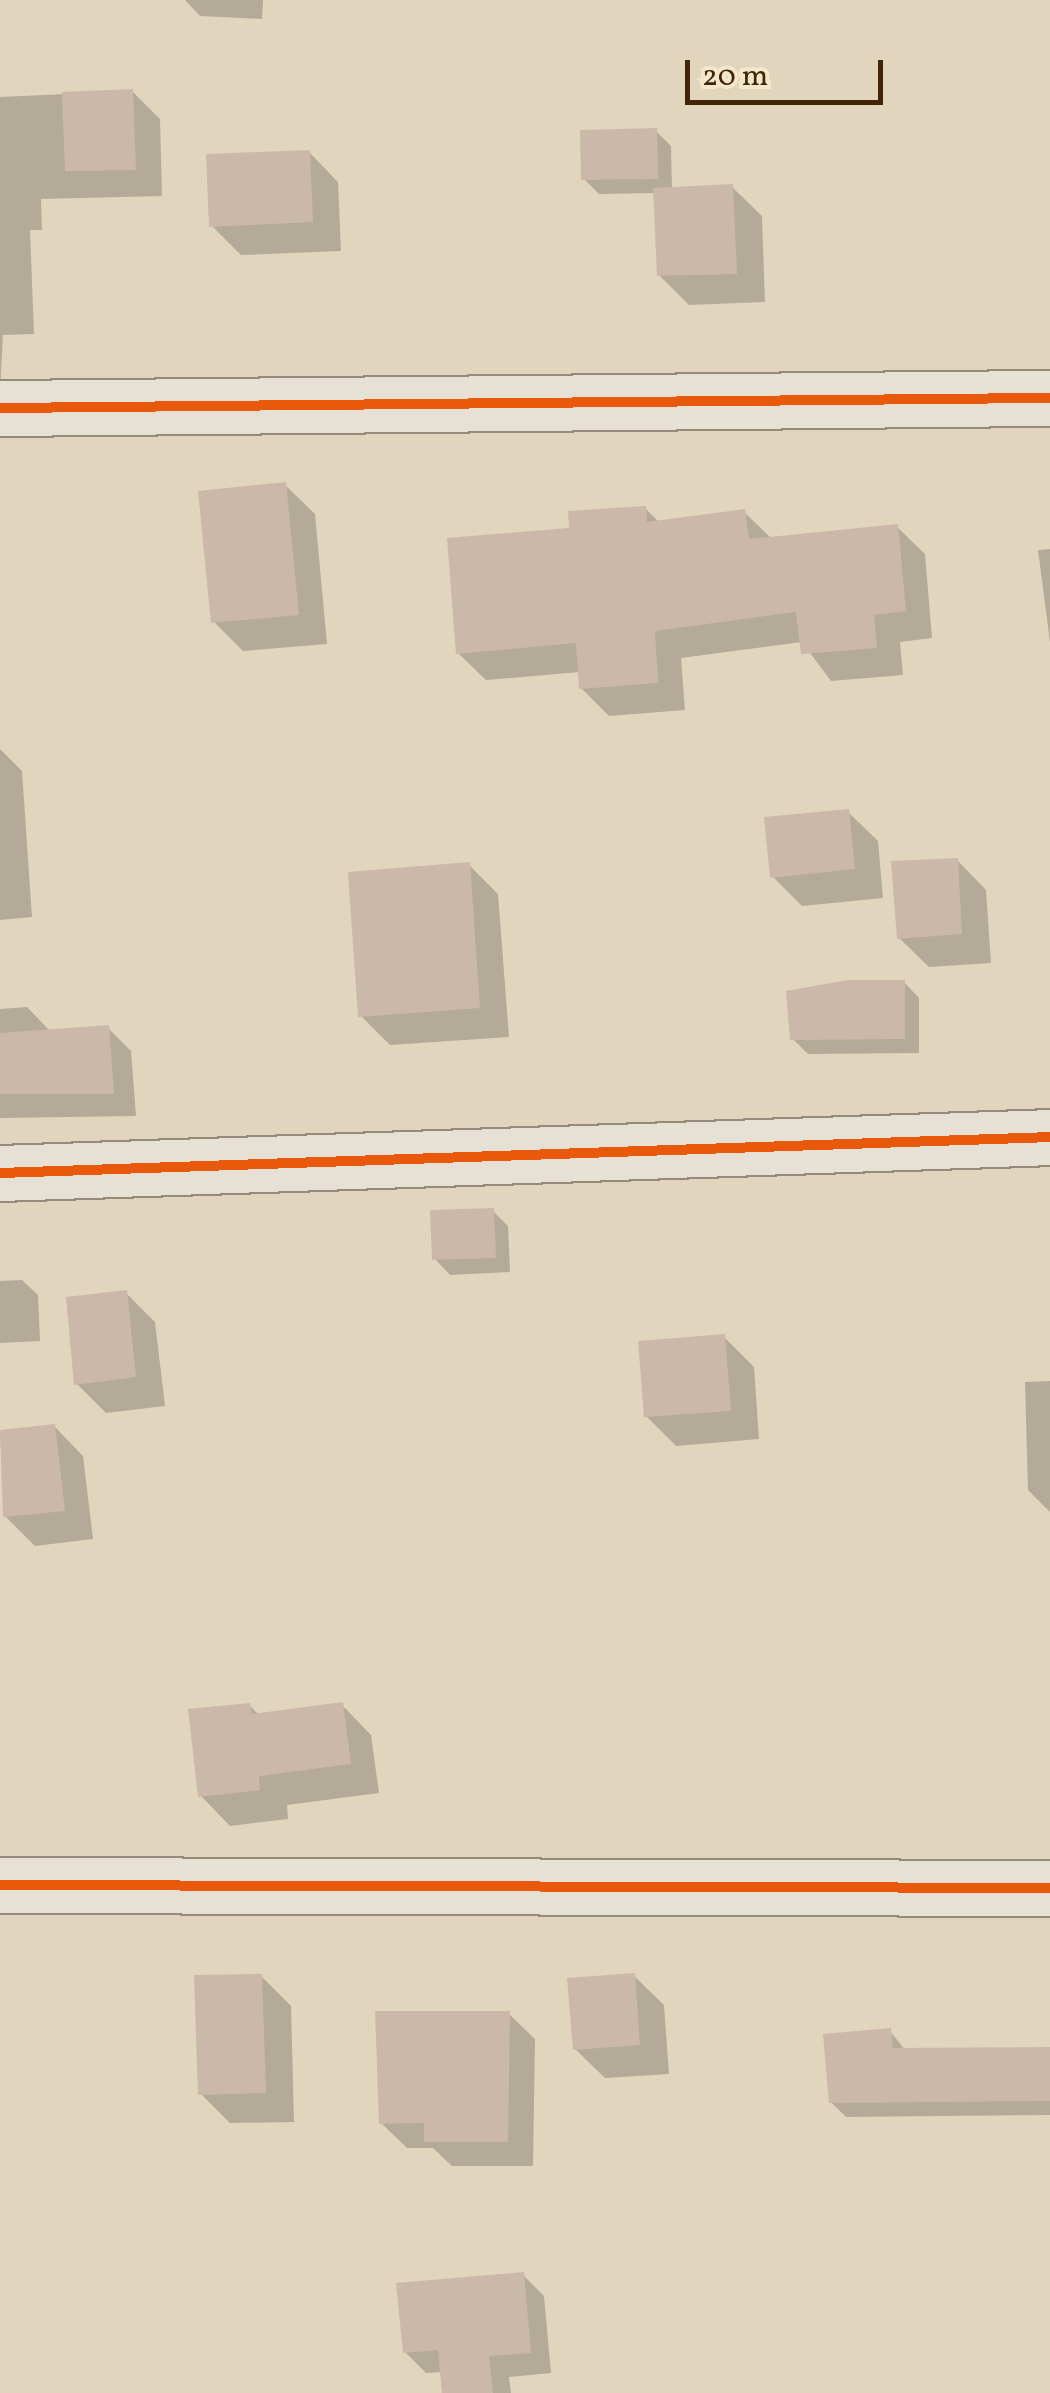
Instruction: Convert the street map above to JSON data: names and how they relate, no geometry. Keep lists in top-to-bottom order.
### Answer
{
  "scale_bar": "20 m"
}
